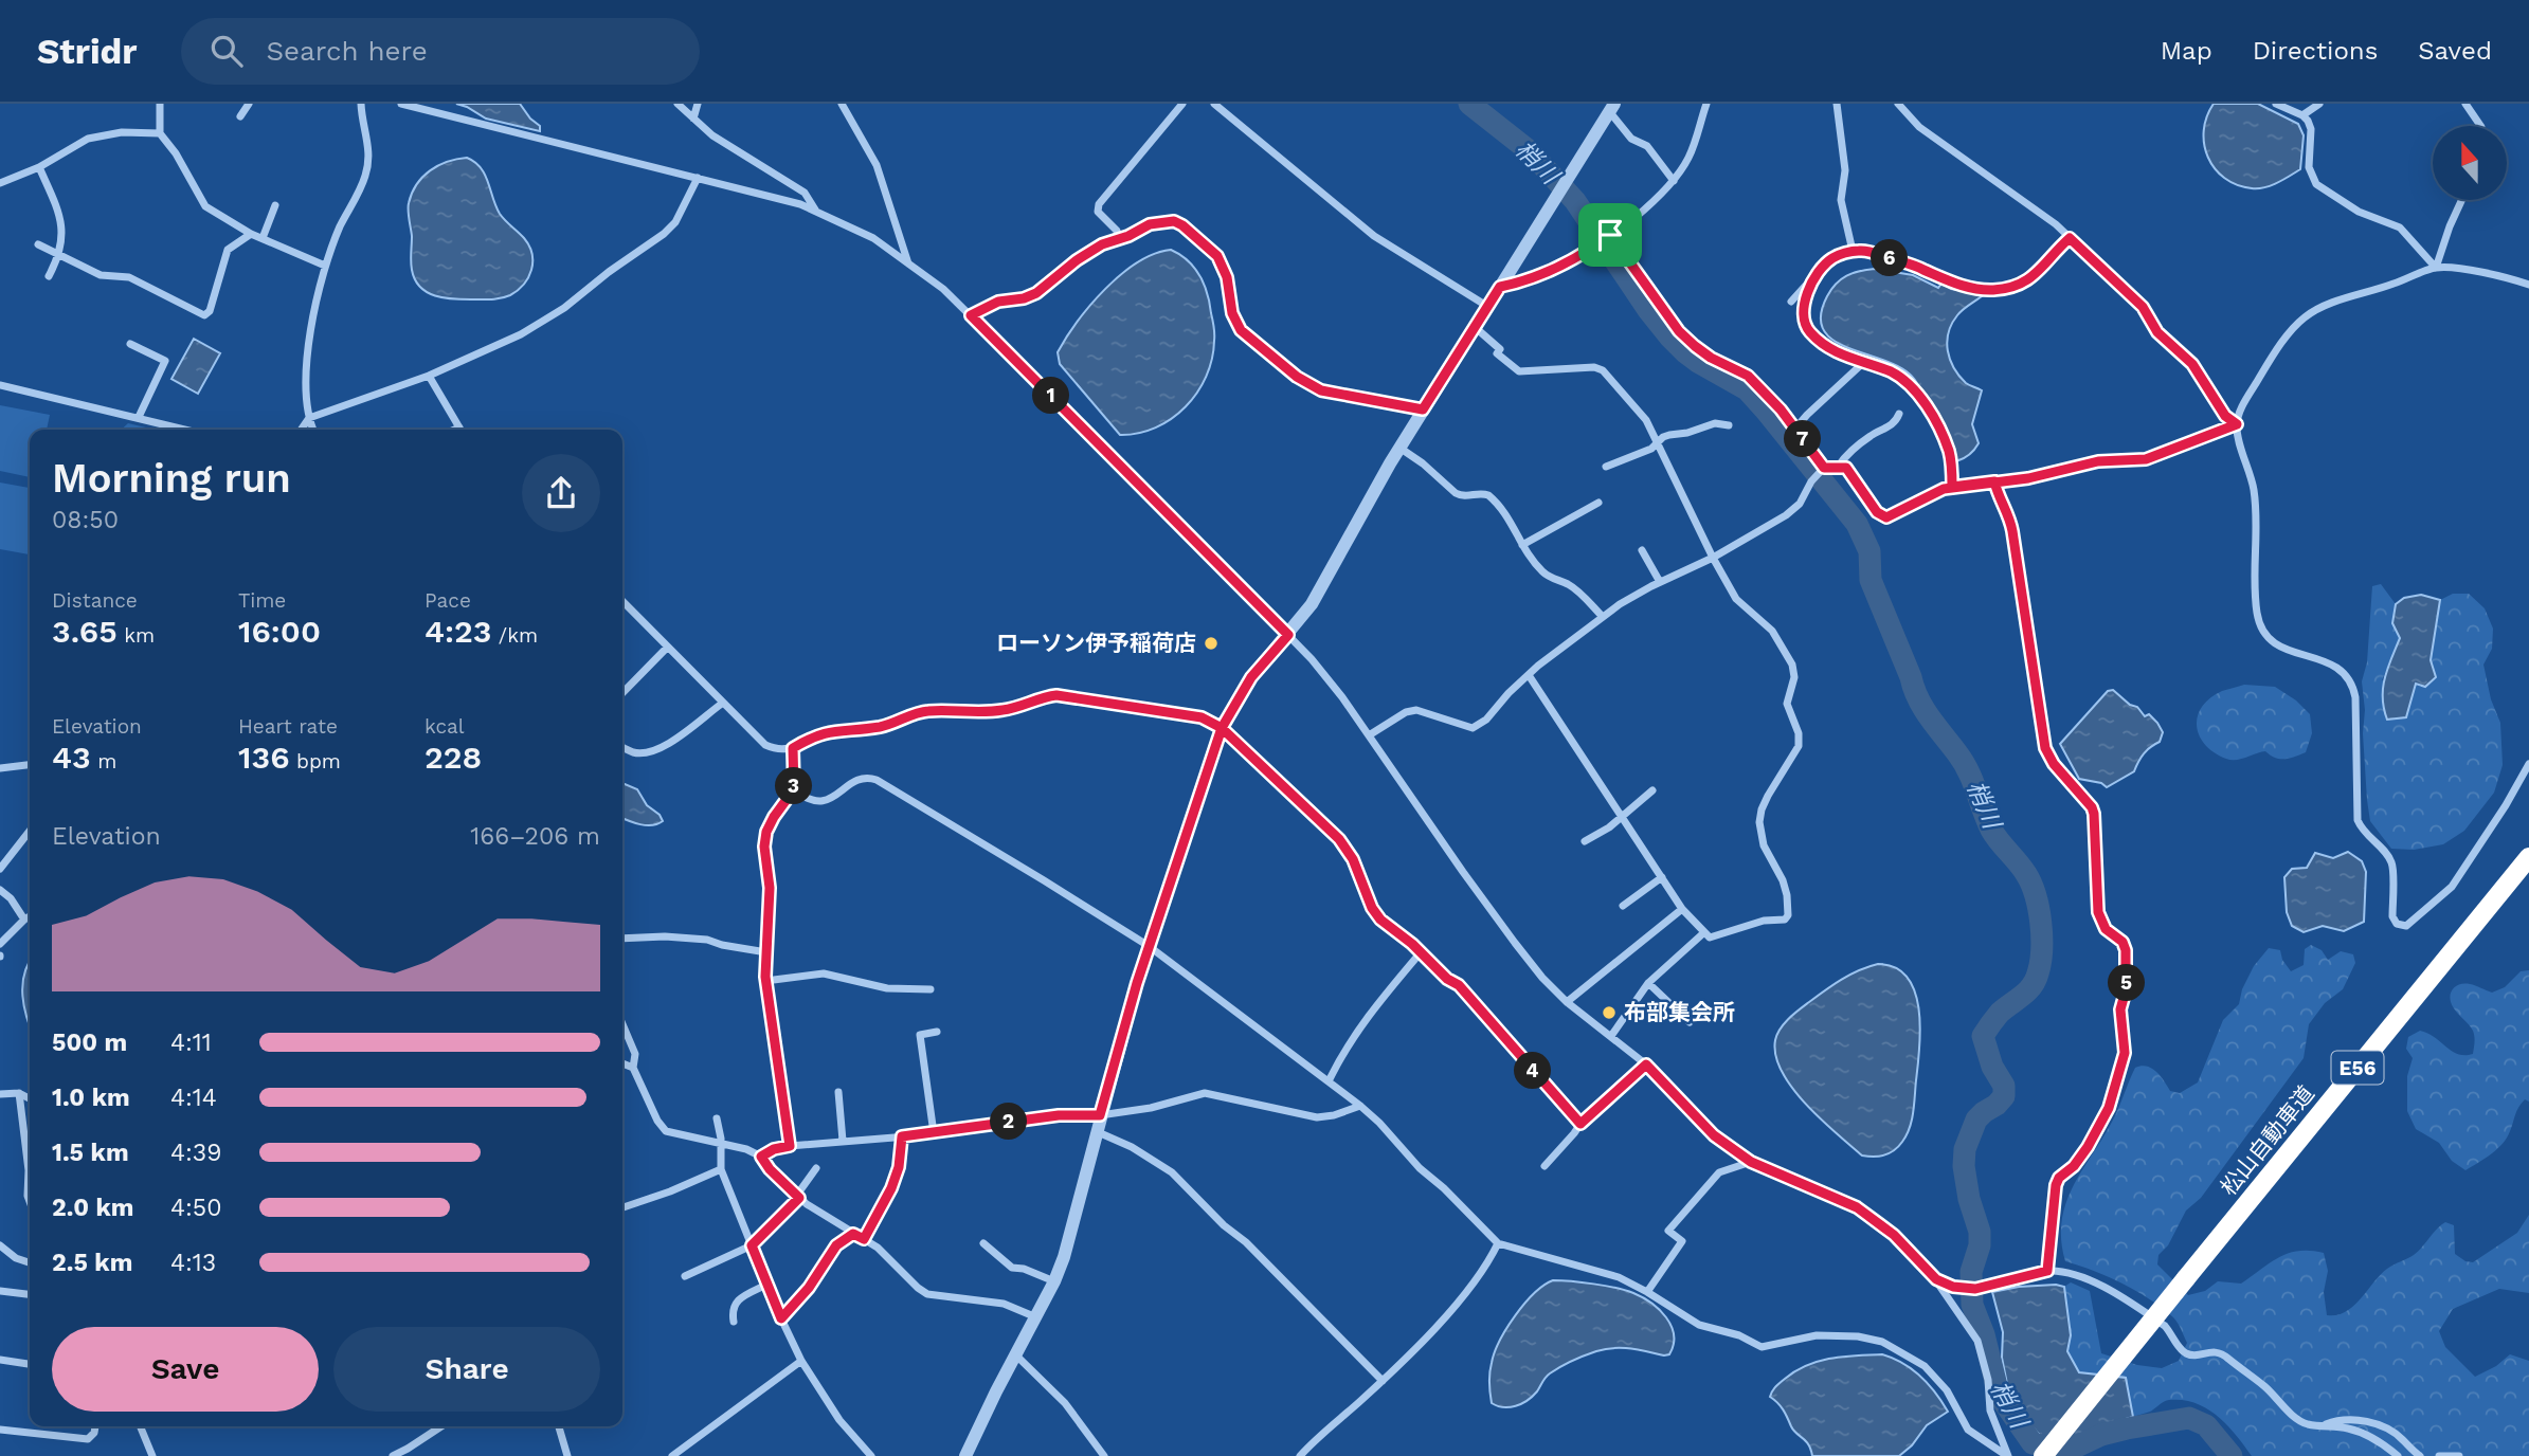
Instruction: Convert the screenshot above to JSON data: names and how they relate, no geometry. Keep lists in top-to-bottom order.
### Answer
{
  "streets": {
    "highway": ["E56", "松山自動車道"]
  },
  "water": ["梢川"],
  "places": ["ローソン伊予稲荷店", "布部集会所"],
  "north": "top",
  "page": {
    "header": "Stridr",
    "search": "Search here",
    "nav": ["Map", "Directions", "Saved"],
    "pins": [
      "6",
      "1",
      "7",
      "3",
      "5",
      "4",
      "2"
    ],
    "heading": ["Morning run", "08:50"],
    "stats": [
      ["Distance", "3.65 km"],
      ["Time", "16:00"],
      ["Pace", "4:23 /km"],
      ["Elevation", "43 m"],
      ["Heart rate", "136 bpm"],
      ["kcal", "228"]
    ],
    "chart": ["Elevation", "166–206 m"],
    "list": [
      {
        "name": "500 m",
        "note": "4:11"
      },
      {
        "name": "1.0 km",
        "note": "4:14"
      },
      {
        "name": "1.5 km",
        "note": "4:39"
      },
      {
        "name": "2.0 km",
        "note": "4:50"
      },
      {
        "name": "2.5 km",
        "note": "4:13"
      }
    ],
    "buttons": ["Save", "Share"]
  }
}
